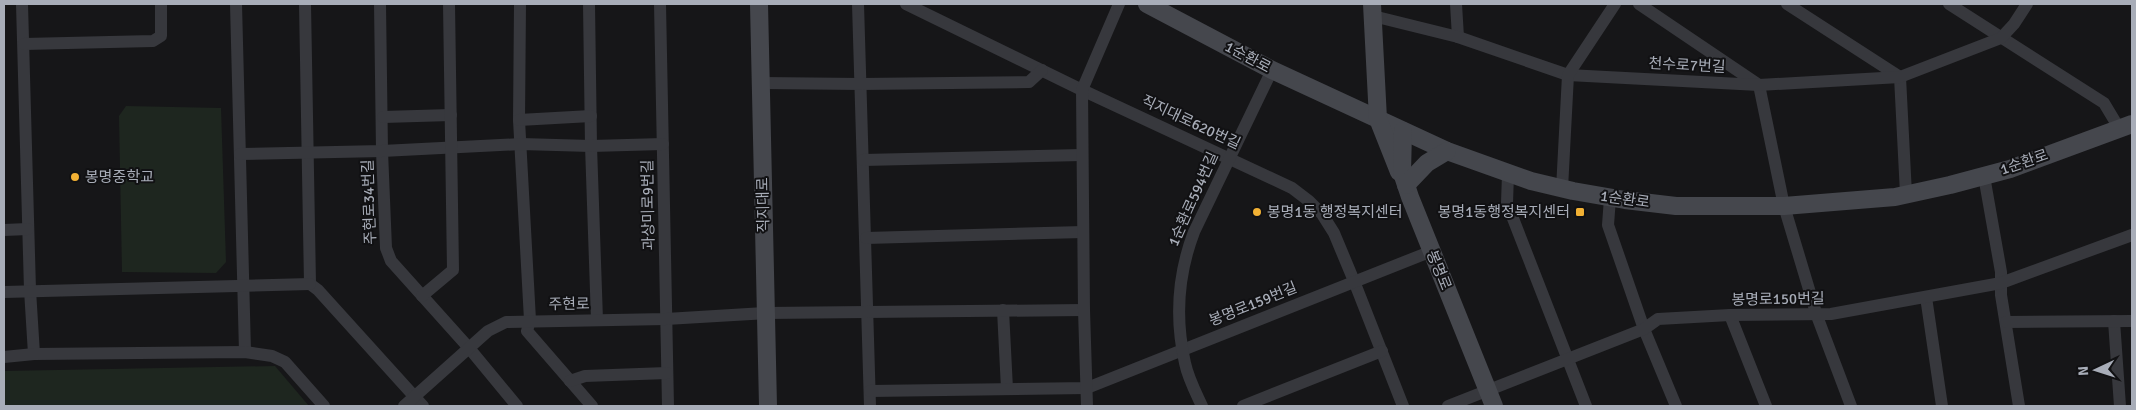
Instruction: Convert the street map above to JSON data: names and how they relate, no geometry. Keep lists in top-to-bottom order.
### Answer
{
  "streets": {
    "street": [
      "1순환로",
      "천수로7번길",
      "직지대로620번길",
      "1순환로594번길",
      "주현로34번길",
      "과상미로9번길",
      "직지대로",
      "봉명로",
      "봉명로150번길",
      "주현로",
      "봉명로159번길"
    ]
  },
  "crossings": [
    ["1순환로", "1순환로594번길"],
    ["1순환로", "봉명로"],
    ["직지대로620번길", "1순환로594번길"],
    ["직지대로620번길", "봉명로159번길"],
    ["1순환로594번길", "봉명로159번길"],
    ["주현로34번길", "과상미로9번길"],
    ["주현로34번길", "주현로"],
    ["과상미로9번길", "주현로"],
    ["직지대로", "주현로"],
    ["봉명로", "봉명로150번길"],
    ["봉명로", "봉명로159번길"]
  ],
  "places": {
    "other": ["봉명중학교", "봉명1동 행정복지센터"],
    "transit": ["봉명1동행정복지센터"]
  },
  "north": "left"
}
